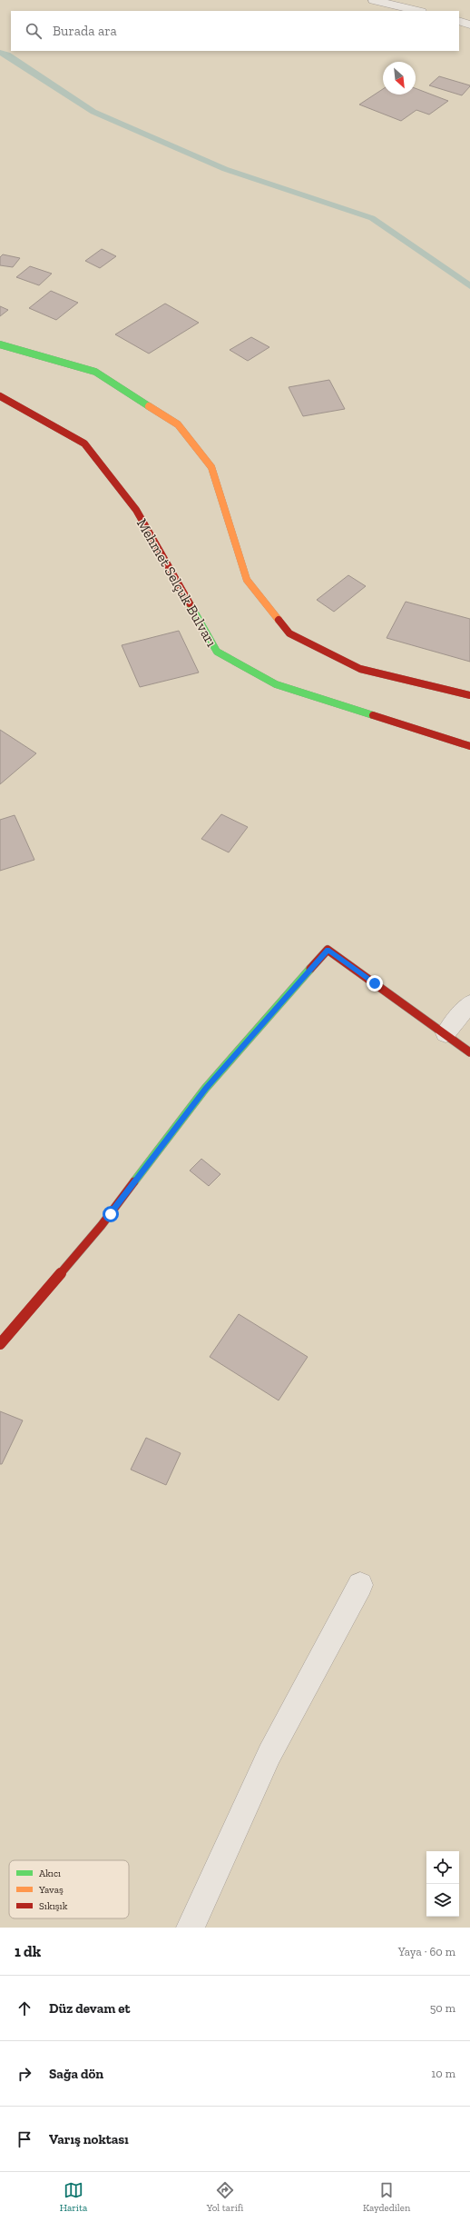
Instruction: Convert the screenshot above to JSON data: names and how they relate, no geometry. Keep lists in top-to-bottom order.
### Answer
{
  "streets": {
    "main road": ["Mehmet Selçuk Bulvarı"]
  },
  "legend": ["Akıcı", "Yavaş", "Sıkışık"],
  "north": "bottom right",
  "page": {
    "search": "Burada ara",
    "heading": ["1 dk", "Yaya · 60 m"],
    "list": [
      ["Düz devam et", "50 m"],
      ["Sağa dön", "10 m"],
      "Varış noktası"
    ],
    "nav": ["Harita", "Yol tarifi", "Kaydedilen"]
  }
}
